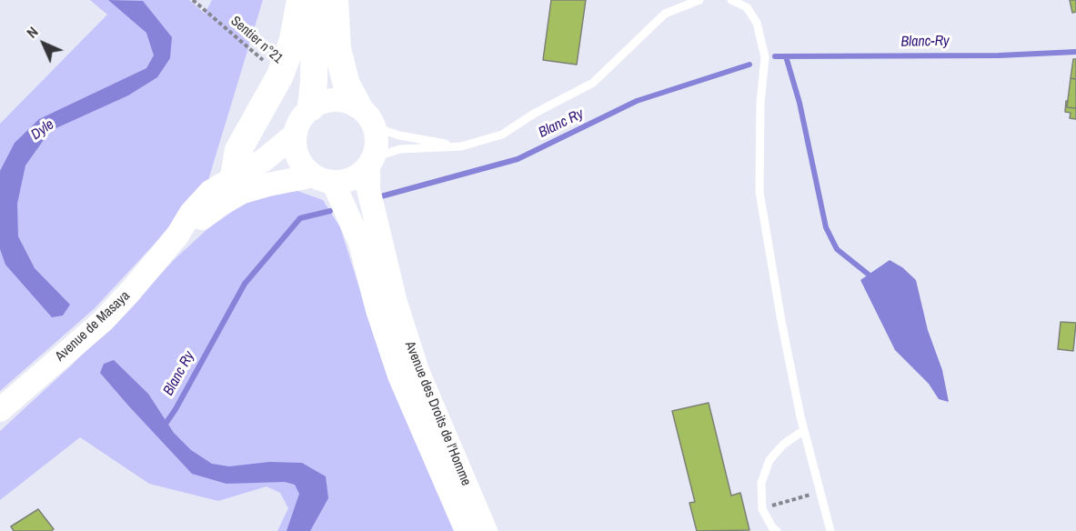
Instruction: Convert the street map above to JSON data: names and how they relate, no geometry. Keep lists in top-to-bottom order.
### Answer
{
  "streets": {
    "main road": ["Avenue de Masaya", "Avenue des Droits de l'Homme"],
    "path": ["Sentier n°21"]
  },
  "crossings": [
    ["Avenue de Masaya", "Avenue des Droits de l'Homme"]
  ],
  "water": ["Blanc-Ry", "Blanc Ry", "Dyle"],
  "north": "top left"
}
